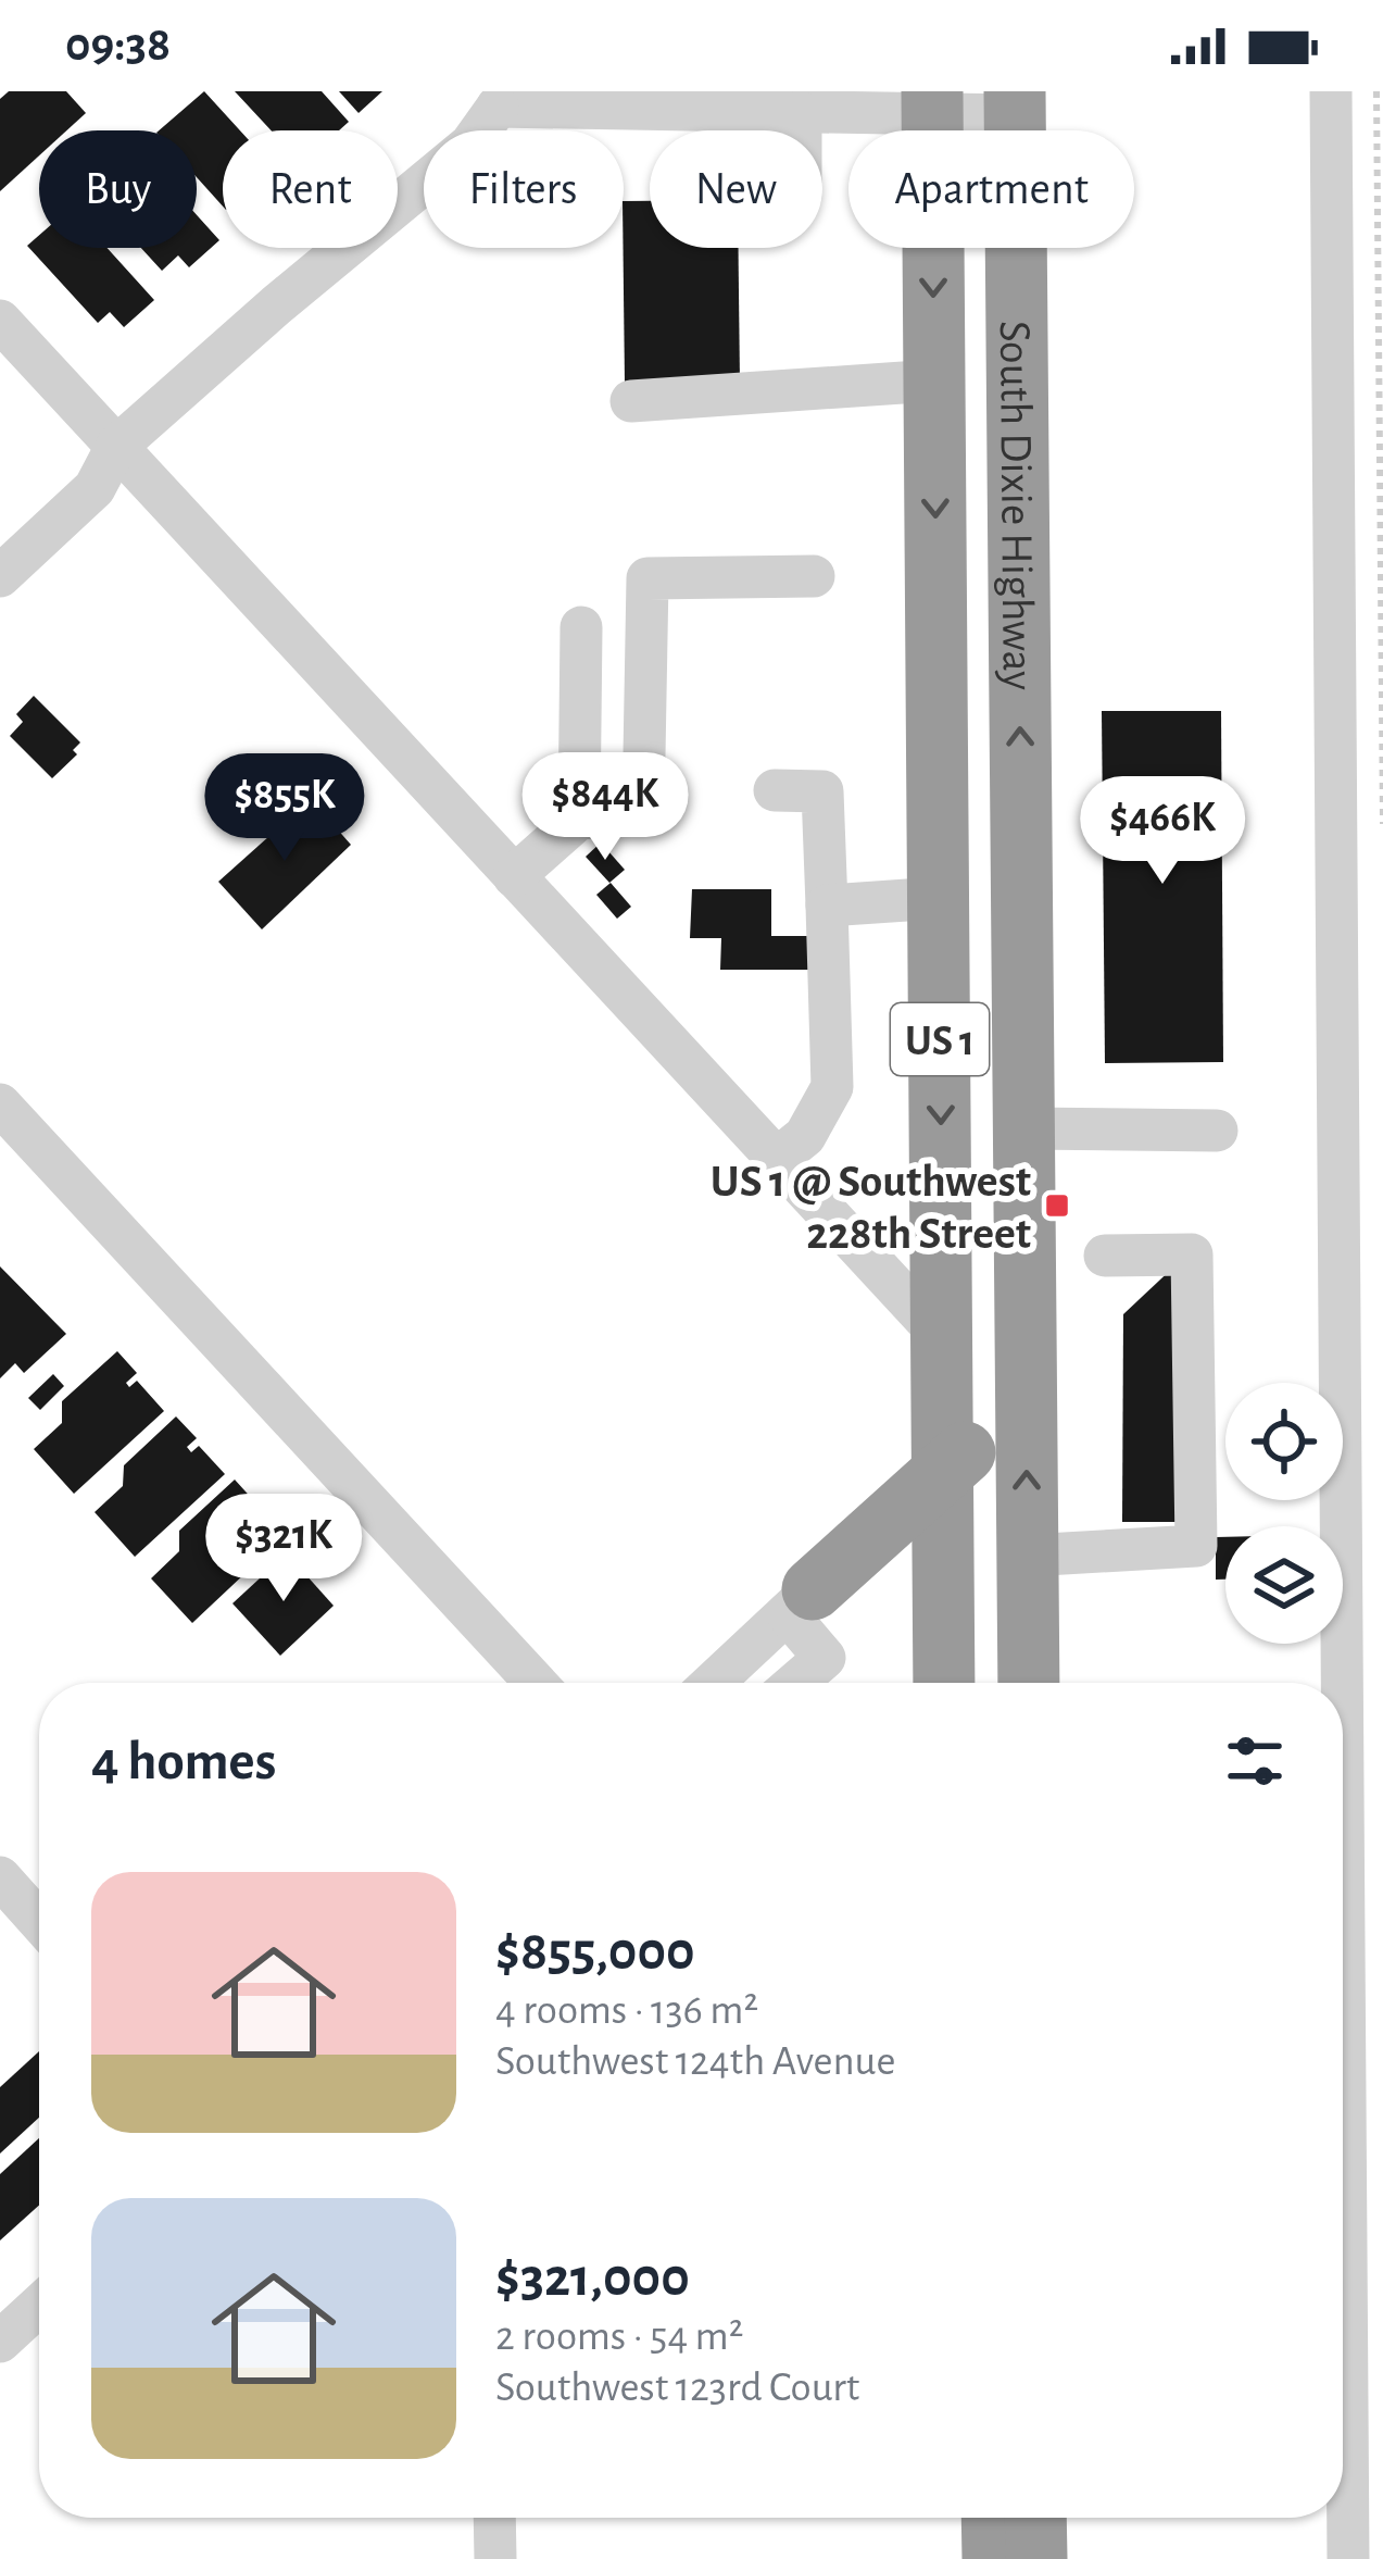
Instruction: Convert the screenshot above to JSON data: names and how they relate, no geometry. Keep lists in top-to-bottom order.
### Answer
{
  "streets": {
    "highway": ["South Dixie Highway", "US 1"]
  },
  "places": {
    "transit": ["US 1 @ Southwest 228th Street"]
  },
  "page": {
    "status": "09:38",
    "chip": [
      "Buy",
      "Rent",
      "Filters",
      "New",
      "Apartment"
    ],
    "price": [
      "$844K",
      "$855K",
      "$466K",
      "$321K"
    ],
    "heading": "4 homes",
    "list": [
      {
        "name": "$855,000",
        "note": "4 rooms · 136 m² · Southwest 124th Avenue"
      },
      {
        "name": "$321,000",
        "note": "2 rooms · 54 m² · Southwest 123rd Court"
      }
    ]
  }
}
